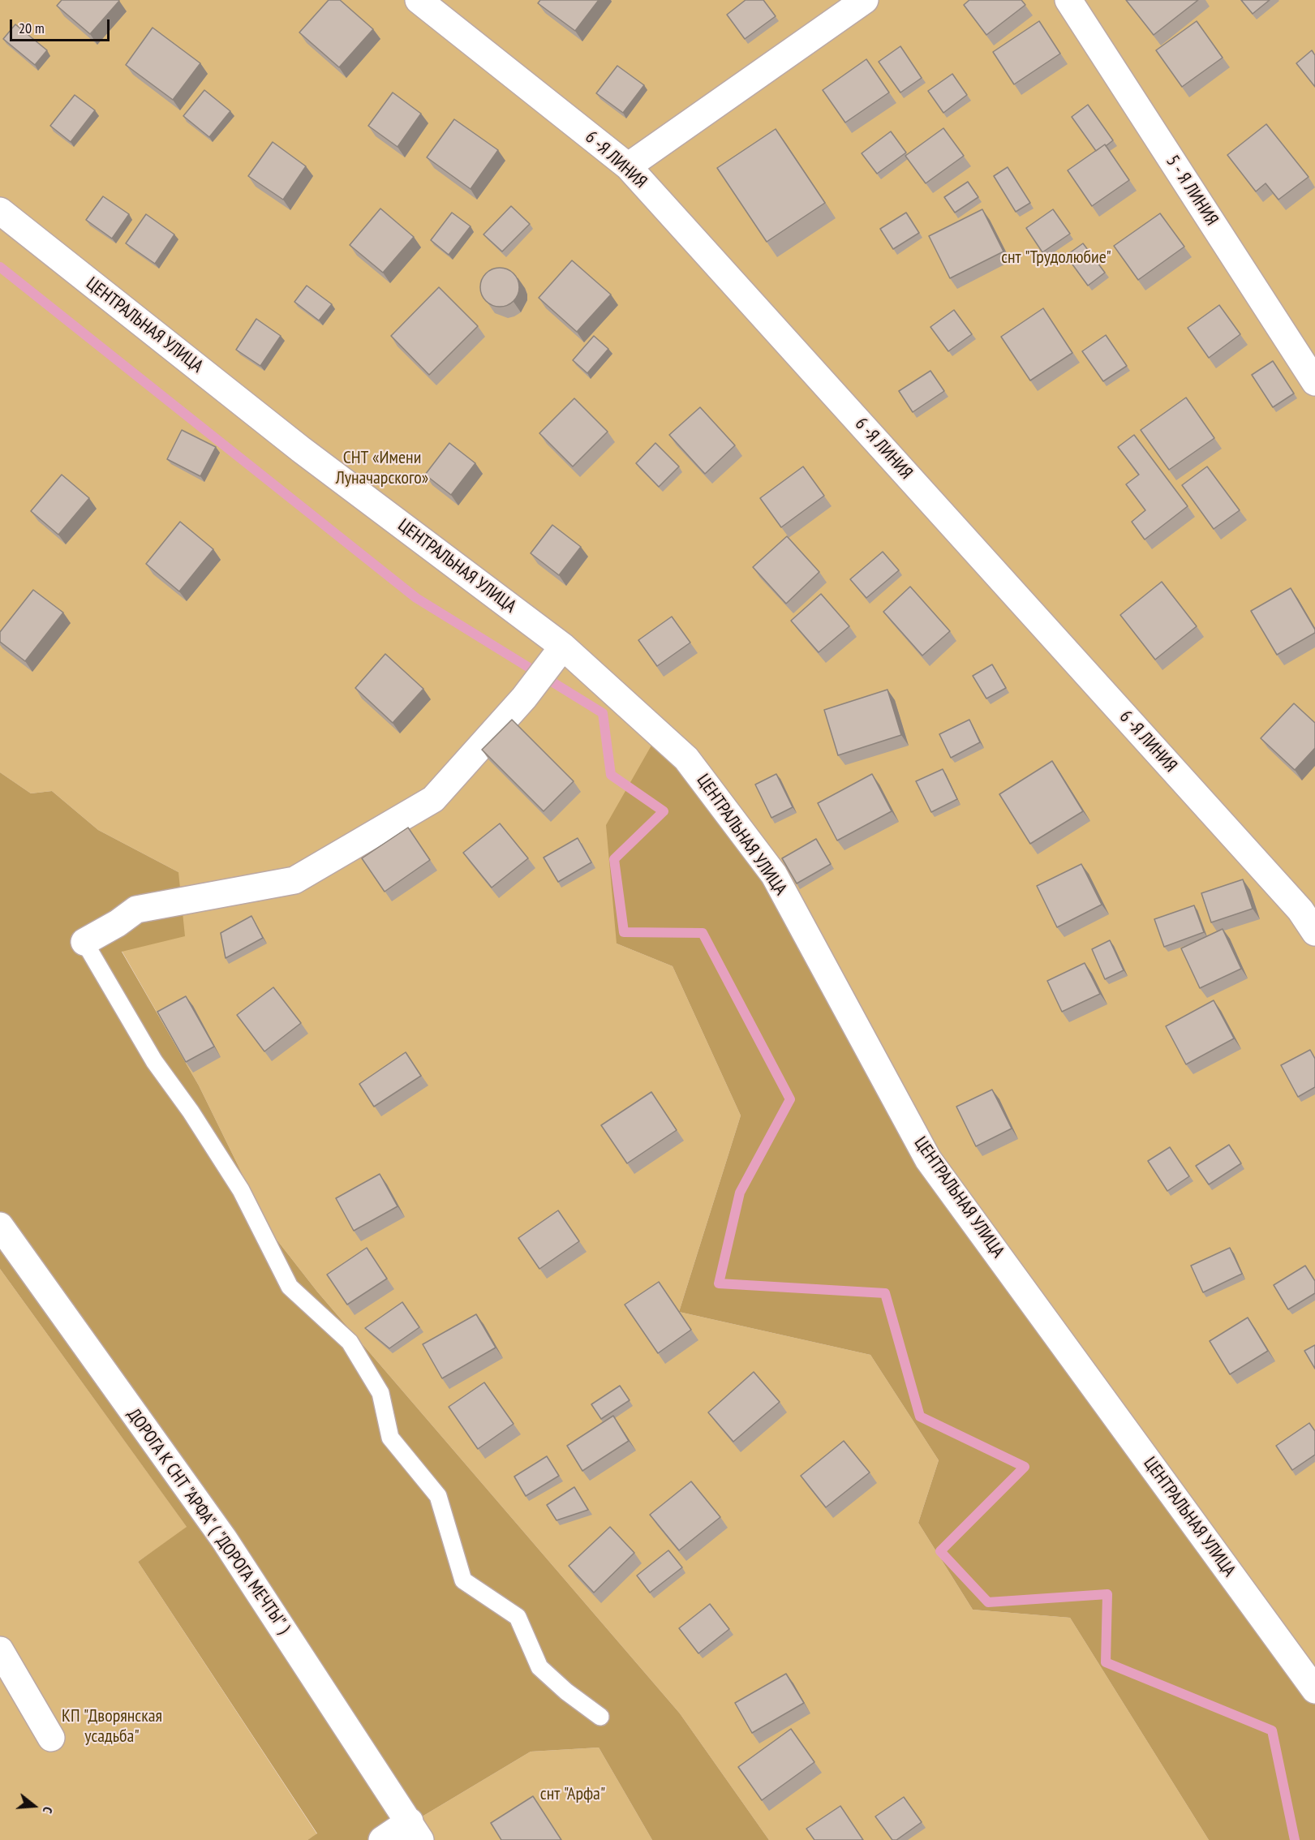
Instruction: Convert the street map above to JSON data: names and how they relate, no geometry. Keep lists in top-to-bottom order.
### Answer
{
  "streets": {
    "street": [
      "6 -Я ЛИНИЯ",
      "5 - Я ЛИНИЯ",
      "ЦЕНТРАЛЬНАЯ УЛИЦА",
      "ДОРОГА К СНТ \"АРФА\" ( \"ДОРОГА МЕЧТЫ\" )"
    ]
  },
  "parks": [
    "снт \"Трудолюбие\"",
    "СНТ «Имени Луначарского»",
    "КП \"Дворянская усадьба\"",
    "снт \"Арфа\""
  ],
  "scale_bar": "20 m",
  "north": "right"
}
